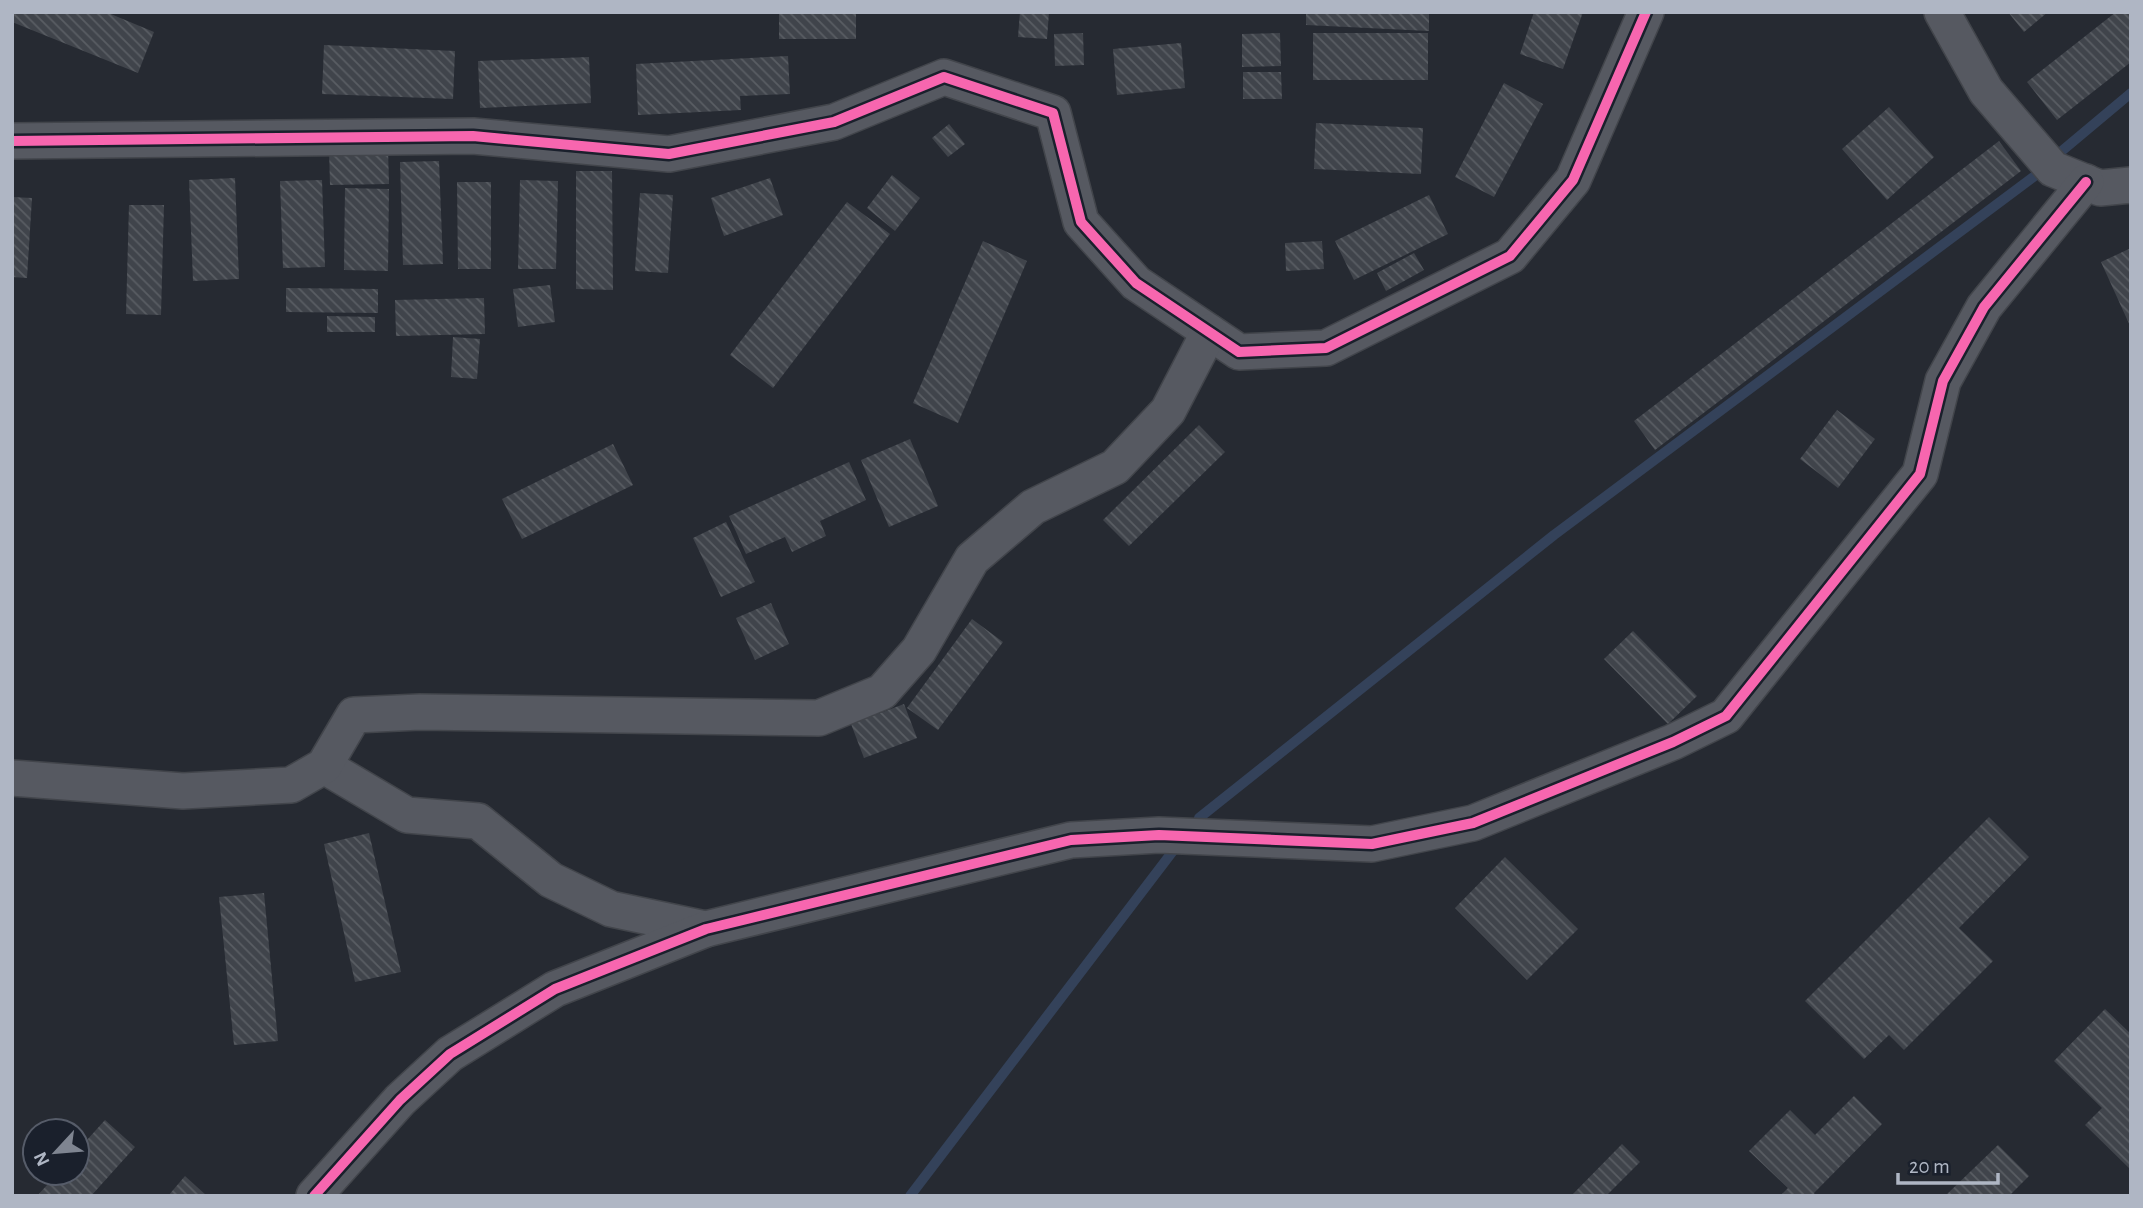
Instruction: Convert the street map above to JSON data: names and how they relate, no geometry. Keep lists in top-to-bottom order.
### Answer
{
  "scale_bar": "20 m",
  "north": "bottom left"
}
